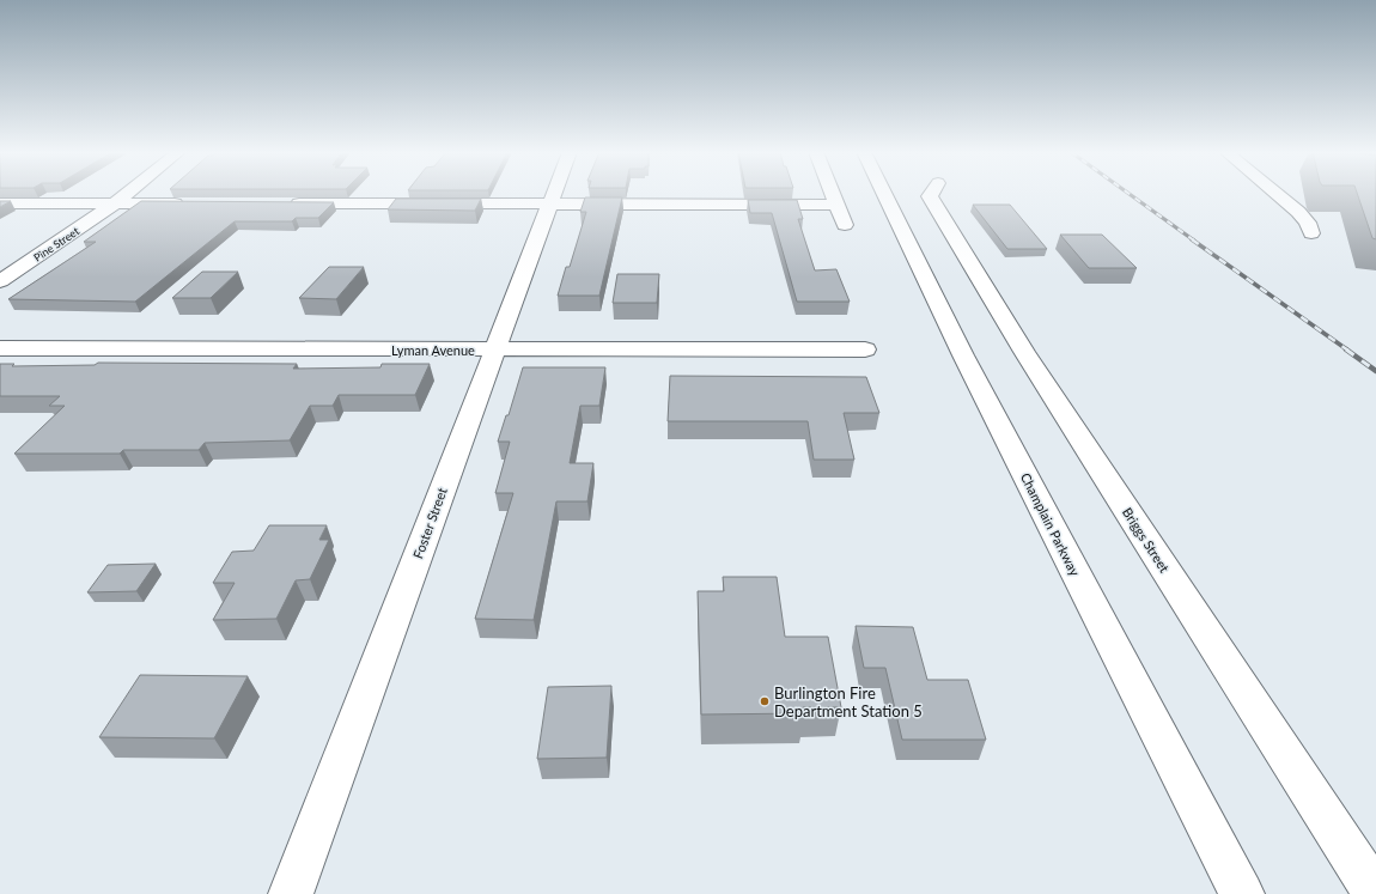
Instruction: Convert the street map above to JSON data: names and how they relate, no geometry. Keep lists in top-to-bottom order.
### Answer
{
  "streets": {
    "street": [
      "Pine Street",
      "Lyman Avenue",
      "Foster Street",
      "Champlain Parkway",
      "Briggs Street"
    ]
  },
  "crossings": [
    ["Lyman Avenue", "Foster Street"]
  ],
  "places": ["Burlington Fire Department Station 5"]
}
